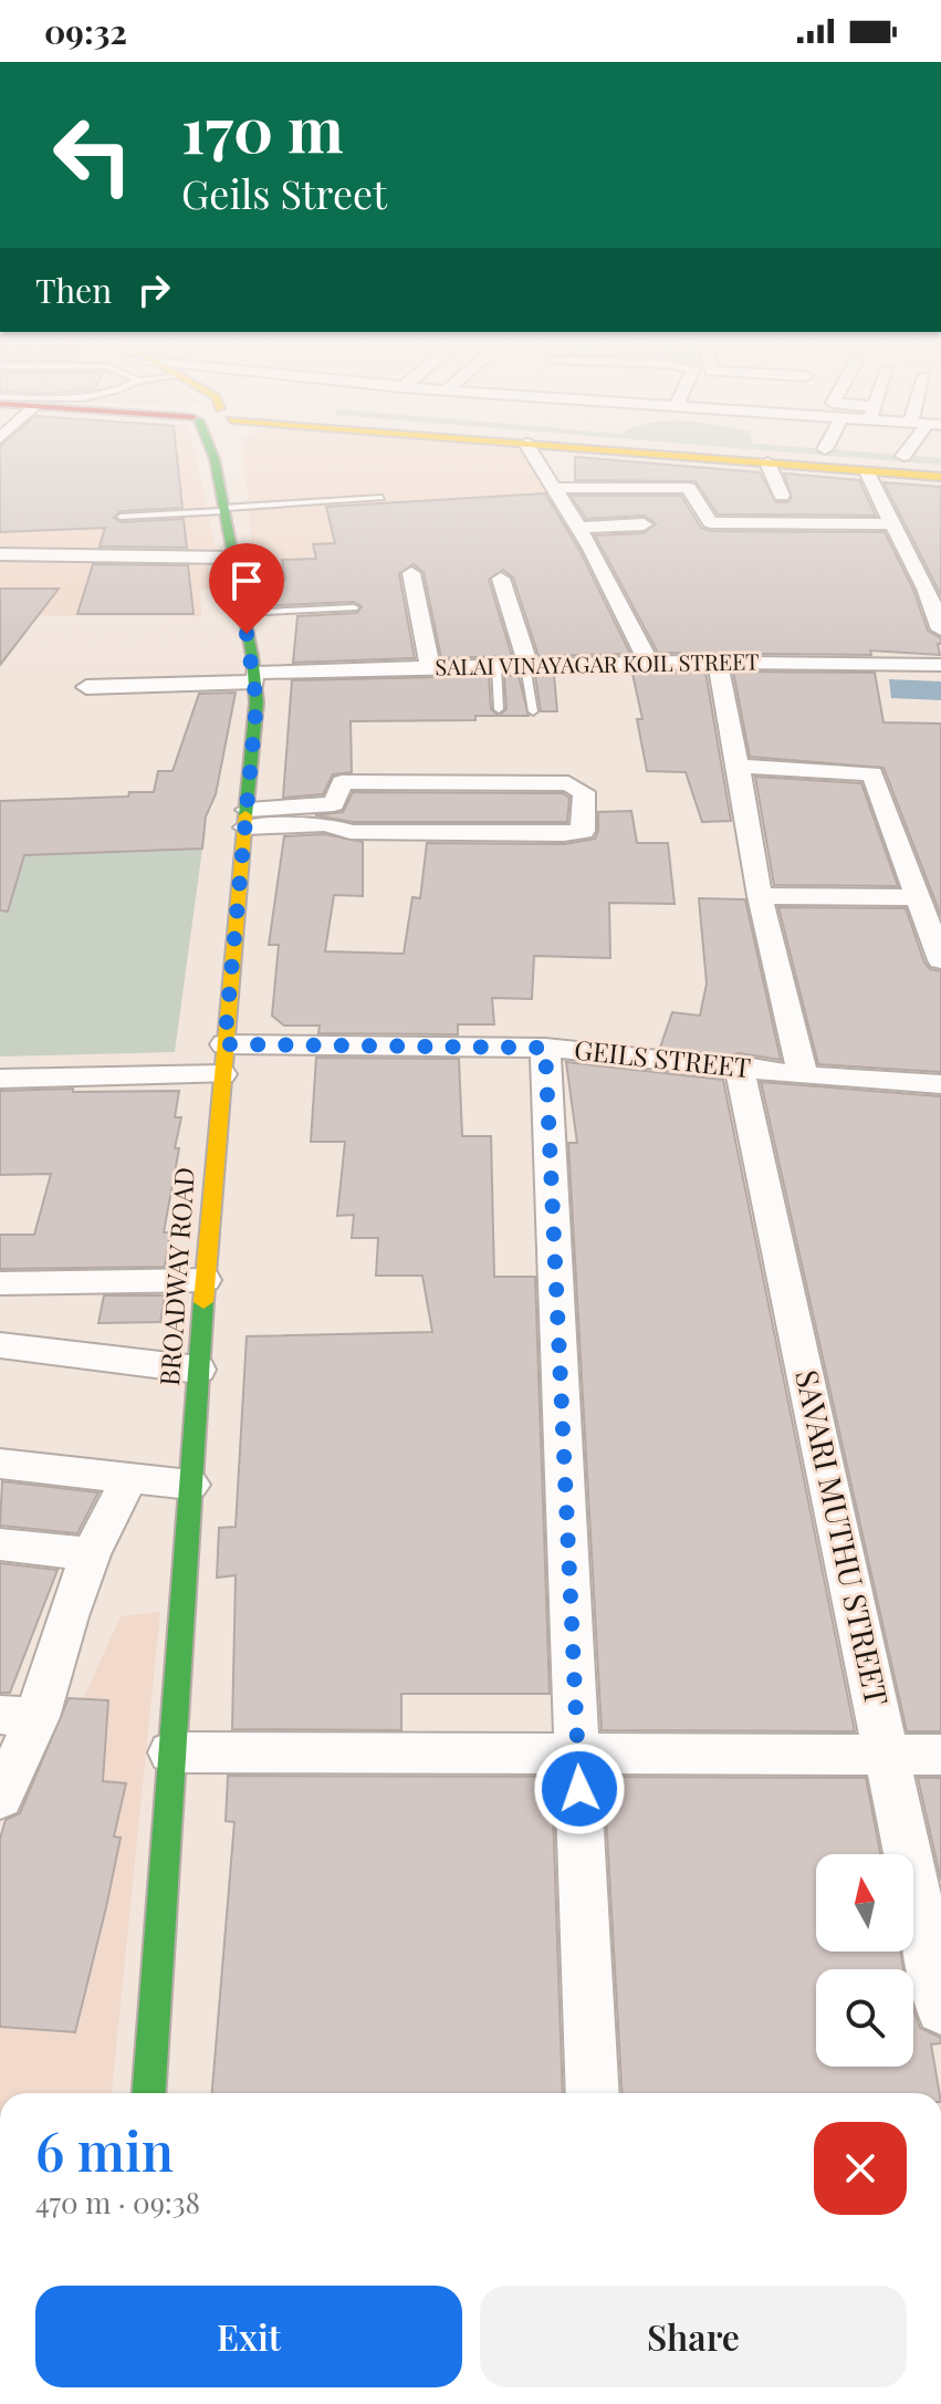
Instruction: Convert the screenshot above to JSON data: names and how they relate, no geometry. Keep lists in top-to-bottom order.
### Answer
{
  "streets": {
    "main road": ["BROADWAY ROAD"],
    "street": ["SALAI VINAYAGAR KOIL STREET", "GEILS STREET", "SAVARI MUTHU STREET"]
  },
  "crossings": [
    ["SALAI VINAYAGAR KOIL STREET", "BROADWAY ROAD"],
    ["GEILS STREET", "BROADWAY ROAD"],
    ["GEILS STREET", "SAVARI MUTHU STREET"]
  ],
  "north": "top",
  "page": {
    "status": "09:32",
    "turn": ["170 m", "Geils Street"],
    "then": "Then",
    "heading": ["6 min", "470 m · 09:38"],
    "buttons": ["Exit", "Share"]
  }
}
